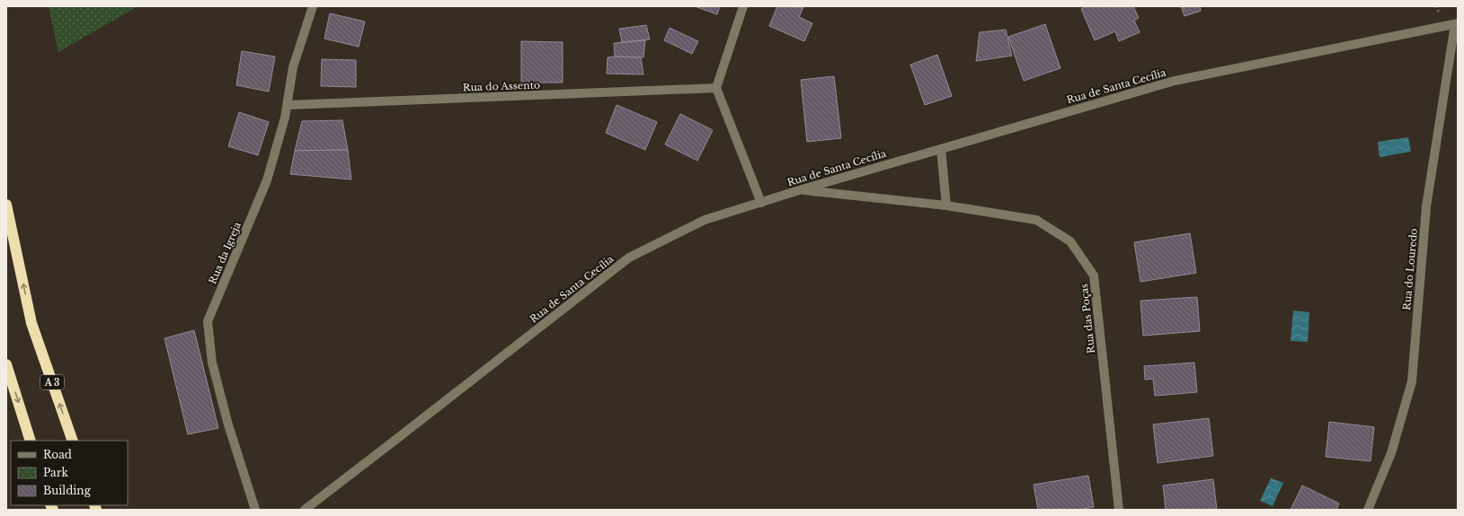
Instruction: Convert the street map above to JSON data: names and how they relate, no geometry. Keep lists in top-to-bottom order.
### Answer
{
  "streets": {
    "highway": ["A 3"],
    "street": [
      "Rua do Assento",
      "Rua de Santa Cecília",
      "Rua da Igreja",
      "Rua do Louredo",
      "Rua das Poças"
    ]
  },
  "crossings": [
    ["Rua do Assento", "Rua da Igreja"],
    ["Rua de Santa Cecília", "Rua do Louredo"],
    ["Rua de Santa Cecília", "Rua das Poças"]
  ],
  "legend": ["Road", "Park", "Building"]
}
